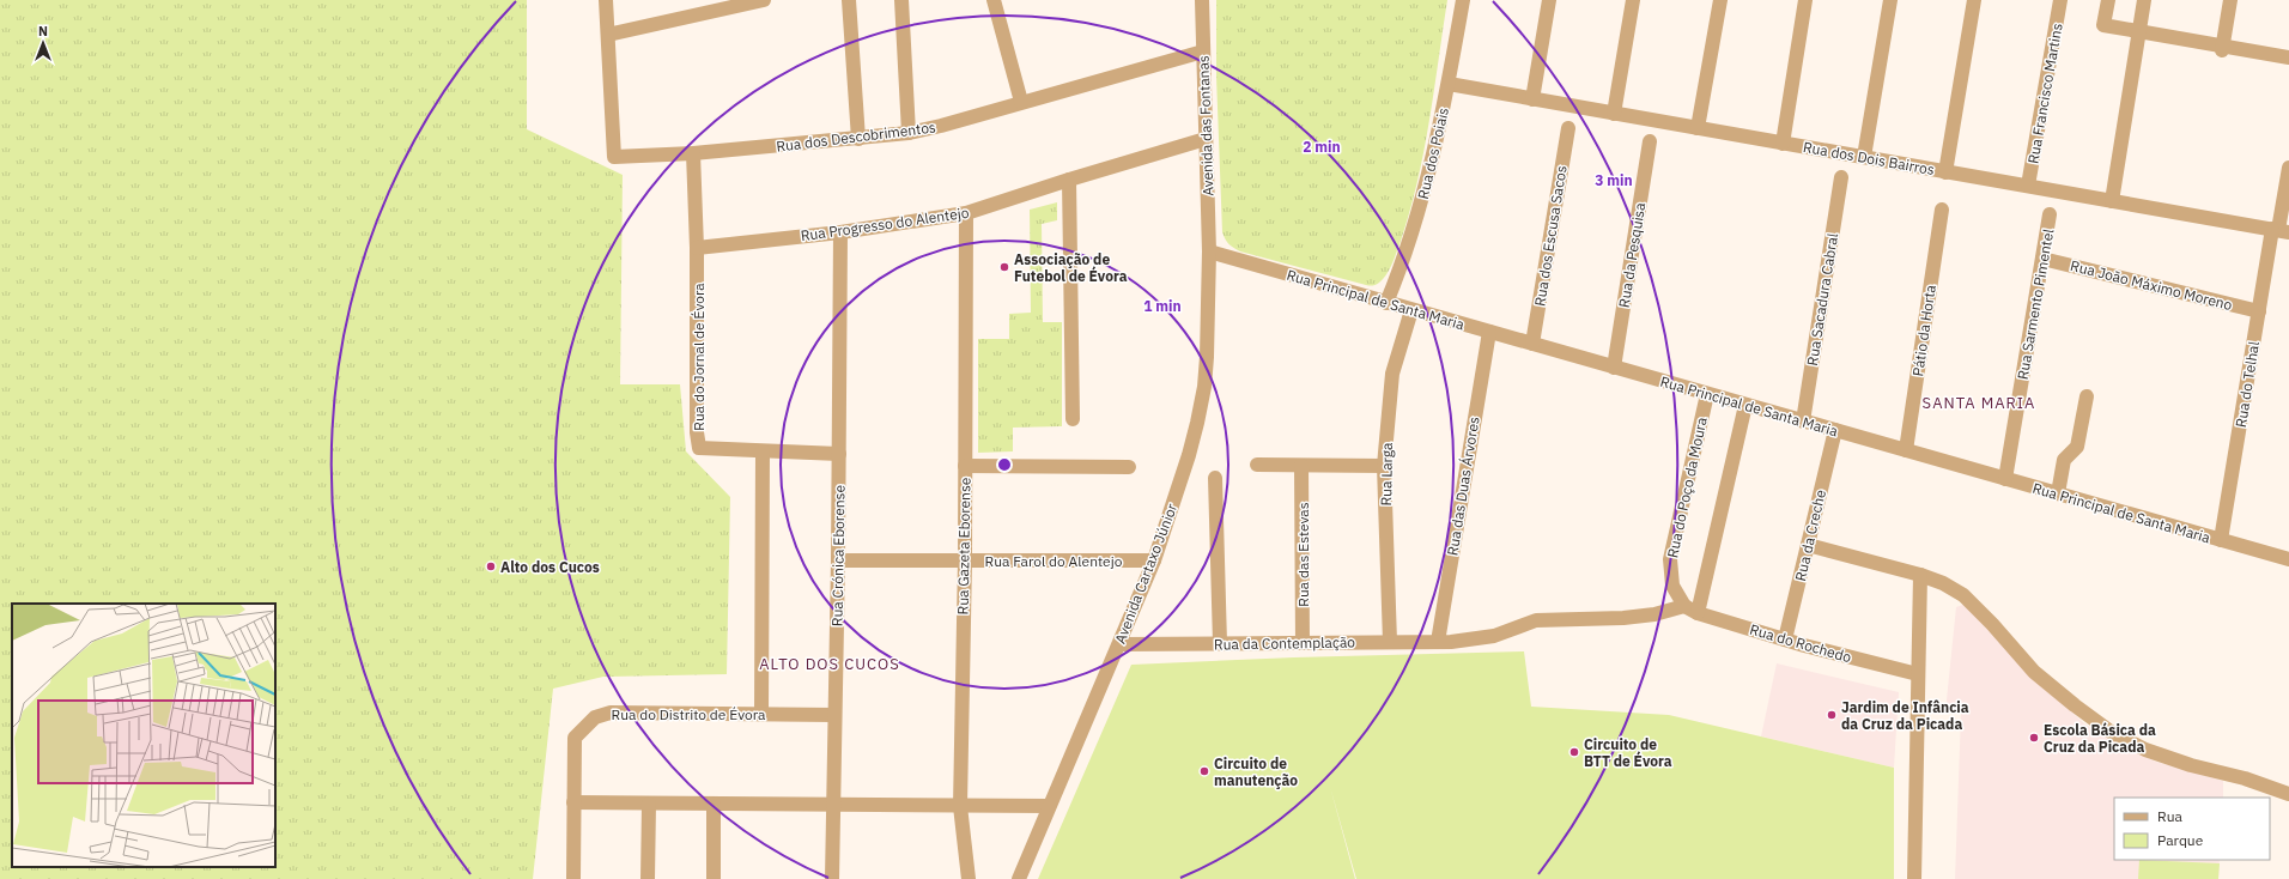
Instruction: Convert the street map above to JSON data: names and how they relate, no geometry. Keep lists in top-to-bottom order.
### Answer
{
  "streets": {
    "street": [
      "Rua Francisco Martins",
      "Avenida das Fontanas",
      "Rua dos Descobrimentos",
      "Rua dos Poiais",
      "Rua dos Dois Bairros",
      "Rua Progresso do Alentejo",
      "Rua dos Escusa Sacos",
      "Rua da Pesquisa",
      "Rua João Máximo Moreno",
      "Rua Principal de Santa Maria",
      "Rua Sacadura Cabral",
      "Rua Sarmento Pimentel",
      "Pátio da Horta",
      "Rua do Jornal de Évora",
      "Rua do Telhal",
      "Rua Larga",
      "Rua das Duas Árvores",
      "Rua do Poço da Moura",
      "Rua da Creche",
      "Rua Gazeta Eborense",
      "Rua das Estevas",
      "Rua Crónica Eborense",
      "Rua Farol do Alentejo",
      "Avenida Cartaxo Júnior",
      "Rua da Contemplação",
      "Rua do Rochedo",
      "Rua do Distrito de Évora"
    ]
  },
  "crossings": [
    ["Rua Francisco Martins", "Rua dos Dois Bairros"],
    ["Avenida das Fontanas", "Rua dos Descobrimentos"],
    ["Avenida das Fontanas", "Rua Progresso do Alentejo"],
    ["Avenida das Fontanas", "Rua Principal de Santa Maria"],
    ["Avenida das Fontanas", "Avenida Cartaxo Júnior"],
    ["Rua dos Descobrimentos", "Rua do Jornal de Évora"],
    ["Rua dos Poiais", "Rua dos Dois Bairros"],
    ["Rua dos Poiais", "Rua Principal de Santa Maria"],
    ["Rua dos Dois Bairros", "Rua do Telhal"],
    ["Rua Progresso do Alentejo", "Rua do Jornal de Évora"],
    ["Rua Progresso do Alentejo", "Rua Gazeta Eborense"],
    ["Rua Progresso do Alentejo", "Rua Crónica Eborense"],
    ["Rua dos Escusa Sacos", "Rua Principal de Santa Maria"],
    ["Rua da Pesquisa", "Rua Principal de Santa Maria"],
    ["Rua João Máximo Moreno", "Rua Sarmento Pimentel"],
    ["Rua João Máximo Moreno", "Rua do Telhal"],
    ["Rua Principal de Santa Maria", "Rua Sacadura Cabral"],
    ["Rua Principal de Santa Maria", "Rua Sarmento Pimentel"],
    ["Rua Principal de Santa Maria", "Pátio da Horta"],
    ["Rua Principal de Santa Maria", "Rua do Telhal"],
    ["Rua Principal de Santa Maria", "Rua Larga"],
    ["Rua Principal de Santa Maria", "Rua das Duas Árvores"],
    ["Rua Principal de Santa Maria", "Rua do Poço da Moura"],
    ["Rua Principal de Santa Maria", "Rua da Creche"],
    ["Rua Principal de Santa Maria", "Avenida Cartaxo Júnior"],
    ["Rua do Jornal de Évora", "Rua Crónica Eborense"],
    ["Rua Larga", "Rua da Contemplação"],
    ["Rua das Duas Árvores", "Rua da Contemplação"],
    ["Rua do Poço da Moura", "Rua da Contemplação"],
    ["Rua do Poço da Moura", "Rua do Rochedo"],
    ["Rua da Creche", "Rua do Rochedo"],
    ["Rua Gazeta Eborense", "Rua Farol do Alentejo"],
    ["Rua das Estevas", "Rua da Contemplação"],
    ["Rua Crónica Eborense", "Rua Farol do Alentejo"],
    ["Rua Crónica Eborense", "Rua do Distrito de Évora"],
    ["Rua Farol do Alentejo", "Avenida Cartaxo Júnior"],
    ["Avenida Cartaxo Júnior", "Rua da Contemplação"],
    ["Rua da Contemplação", "Rua do Rochedo"]
  ],
  "districts": ["SANTA MARIA", "ALTO DOS CUCOS"],
  "places": [
    "Associação de Futebol de Évora",
    "Alto dos Cucos",
    "Jardim de Infância da Cruz da Picada",
    "Escola Básica da Cruz da Picada",
    "Circuito de BTT de Évora",
    "Circuito de manutenção"
  ],
  "legend": ["Rua", "Parque"],
  "north": "top",
  "rings": ["2 min", "3 min", "1 min"]
}
